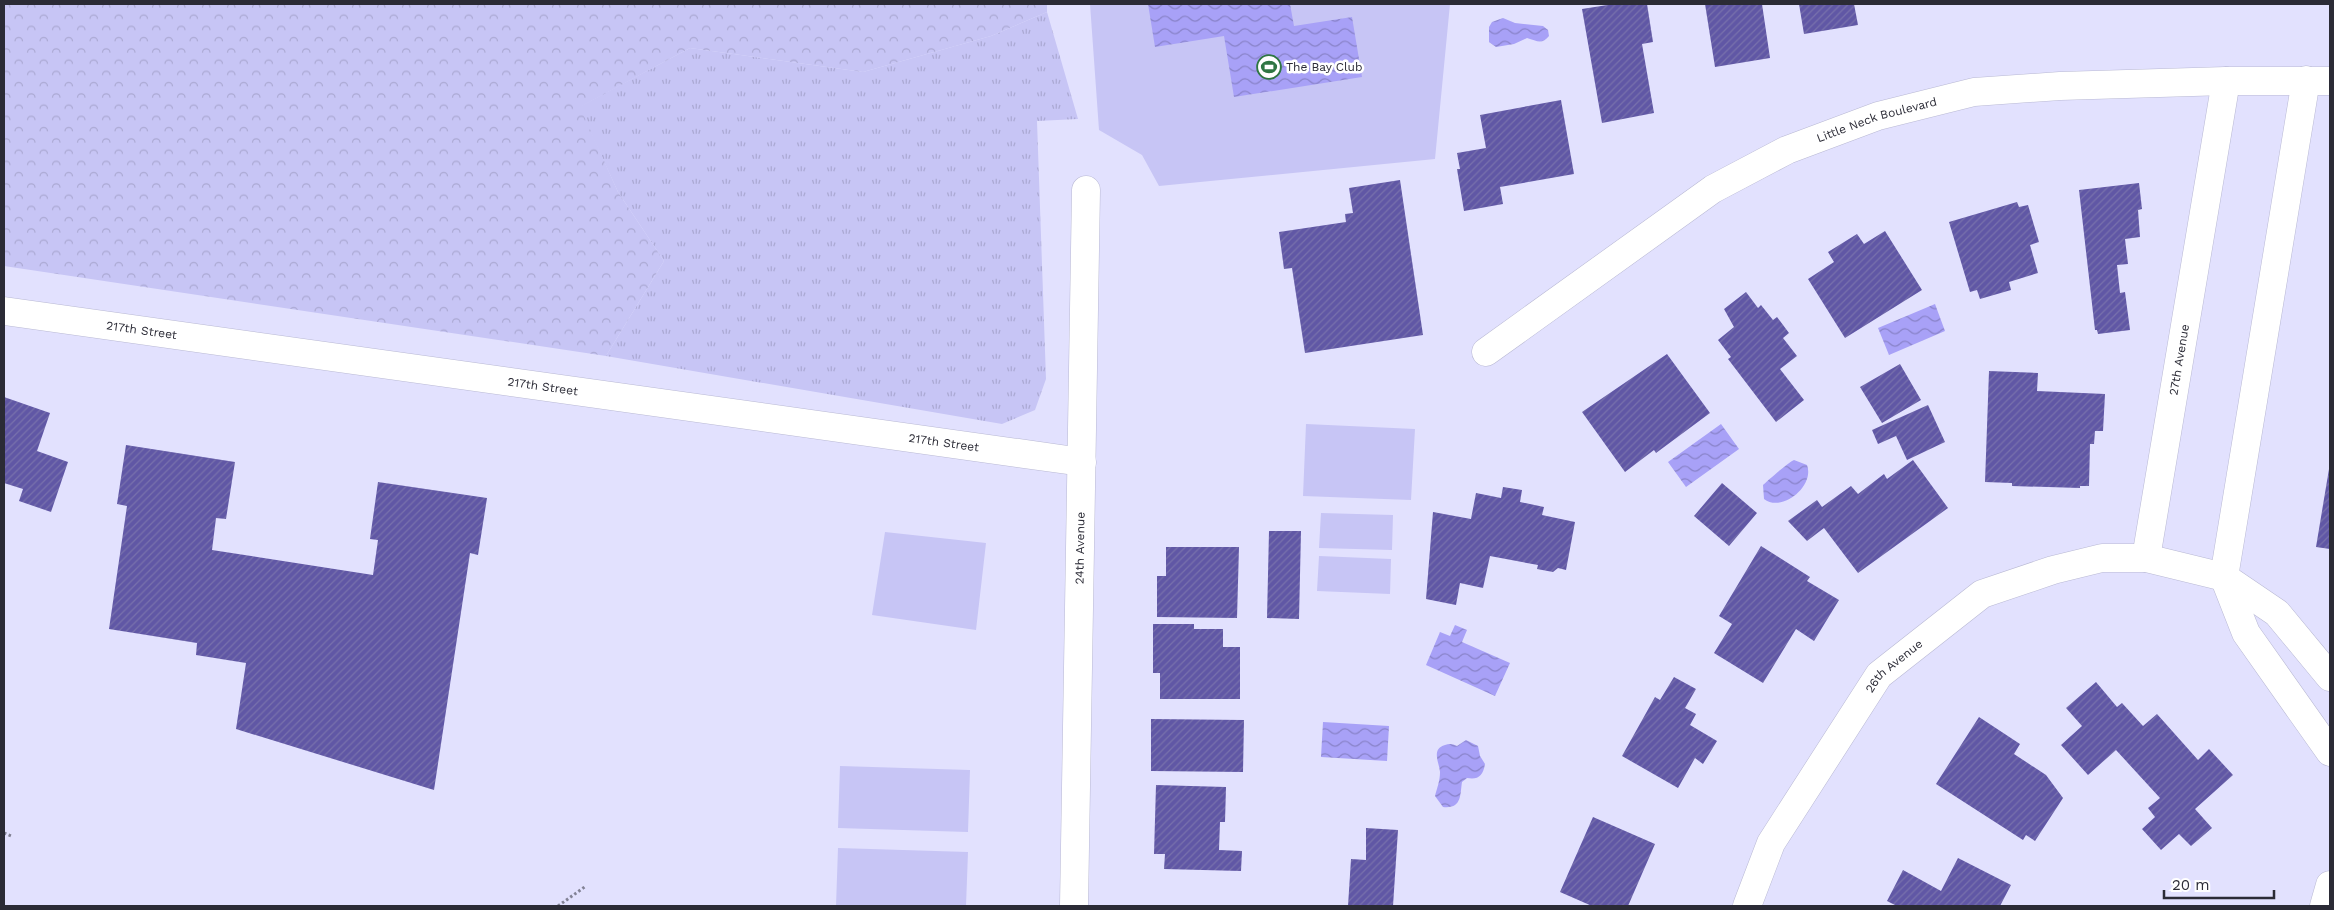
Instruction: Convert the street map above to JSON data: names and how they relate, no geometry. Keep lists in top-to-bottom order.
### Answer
{
  "streets": {
    "street": [
      "Little Neck Boulevard",
      "217th Street",
      "27th Avenue",
      "24th Avenue",
      "26th Avenue"
    ]
  },
  "crossings": [
    ["Little Neck Boulevard", "27th Avenue"],
    ["217th Street", "24th Avenue"],
    ["27th Avenue", "26th Avenue"]
  ],
  "places": {
    "sports": ["The Bay Club"]
  },
  "scale_bar": "20 m"
}
